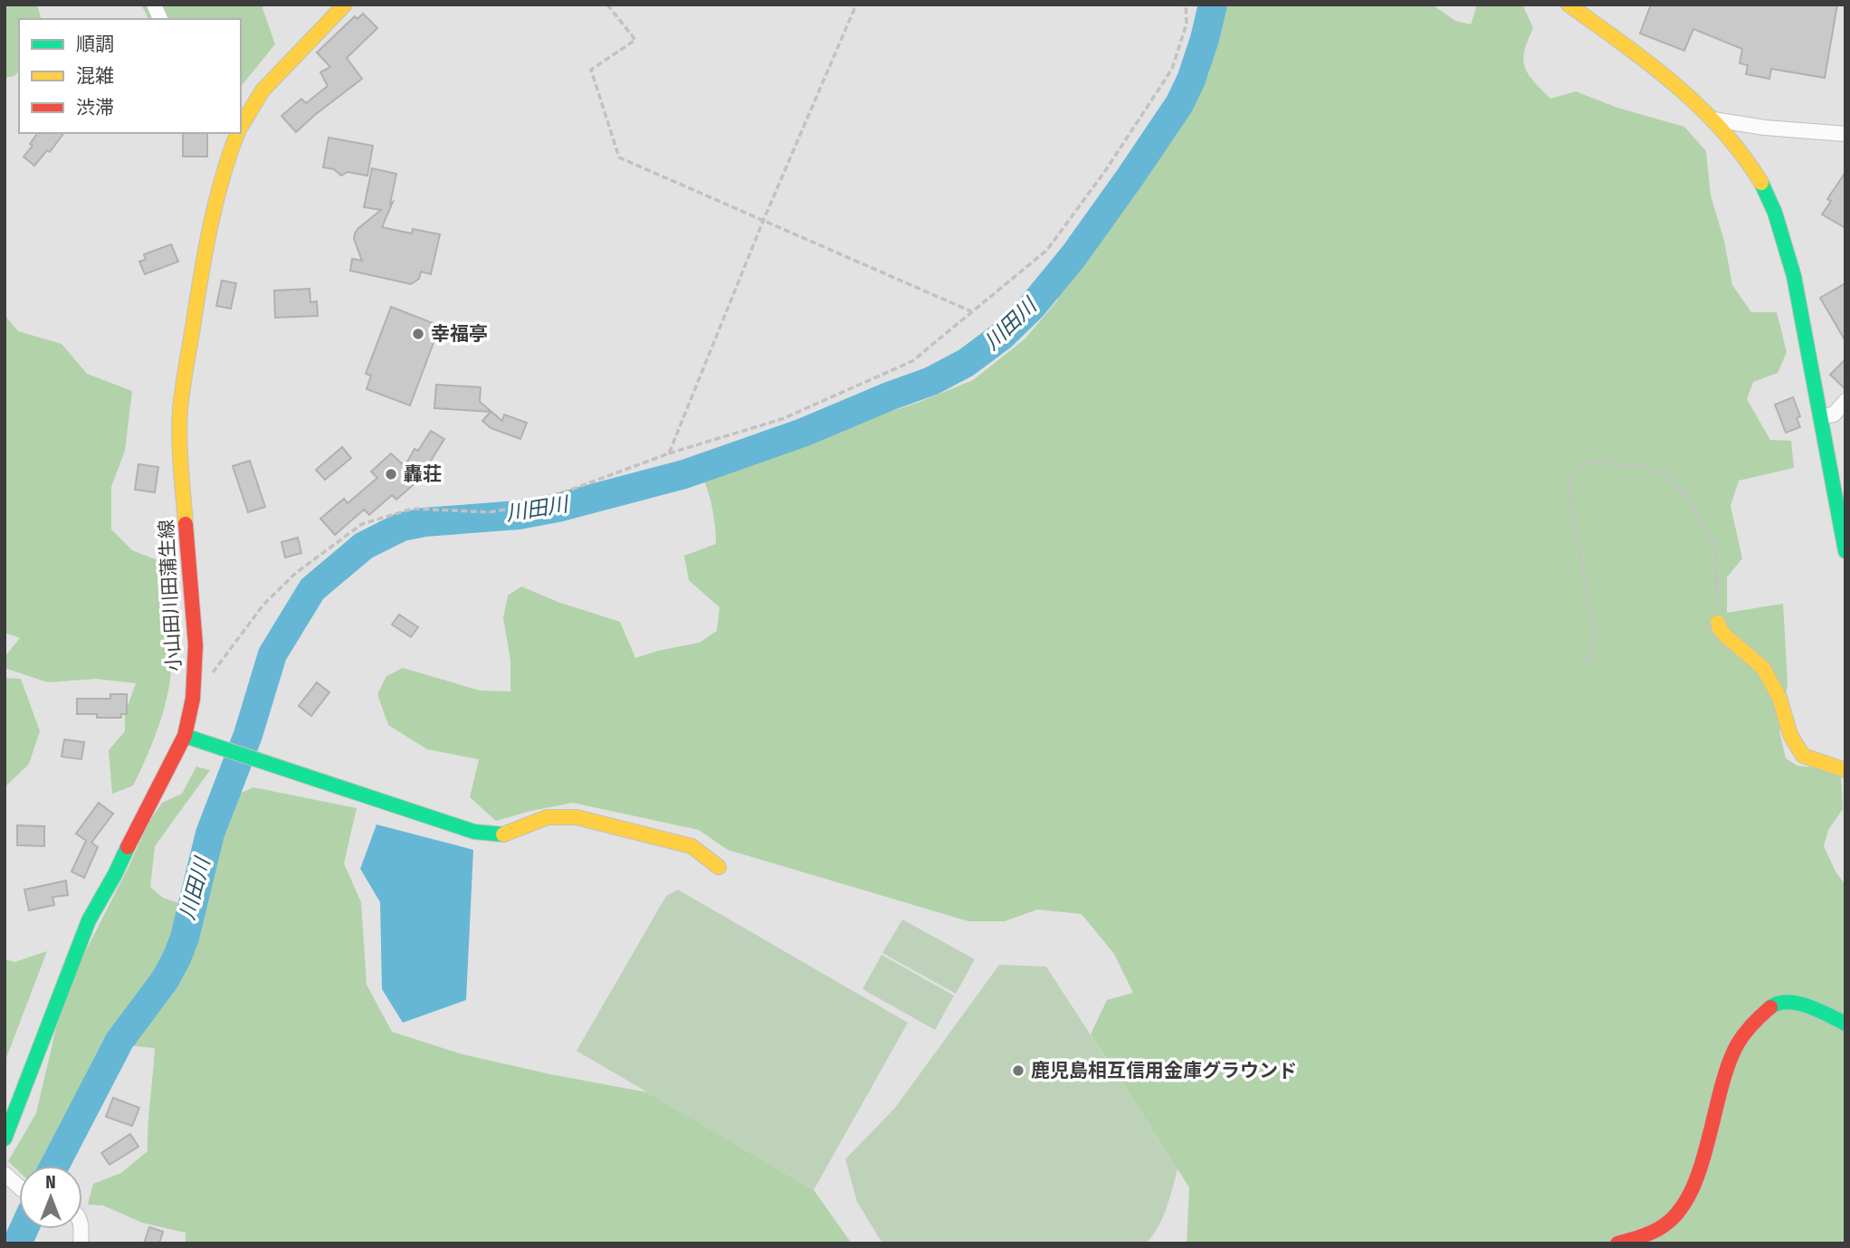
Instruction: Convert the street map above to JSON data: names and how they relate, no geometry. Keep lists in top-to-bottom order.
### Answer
{
  "streets": {
    "street": ["小山田川田蒲生線"]
  },
  "water": ["川田川"],
  "places": ["幸福亭", "轟荘", "鹿児島相互信用金庫グラウンド"],
  "legend": ["順調", "混雑", "渋滞"],
  "north": "top"
}
